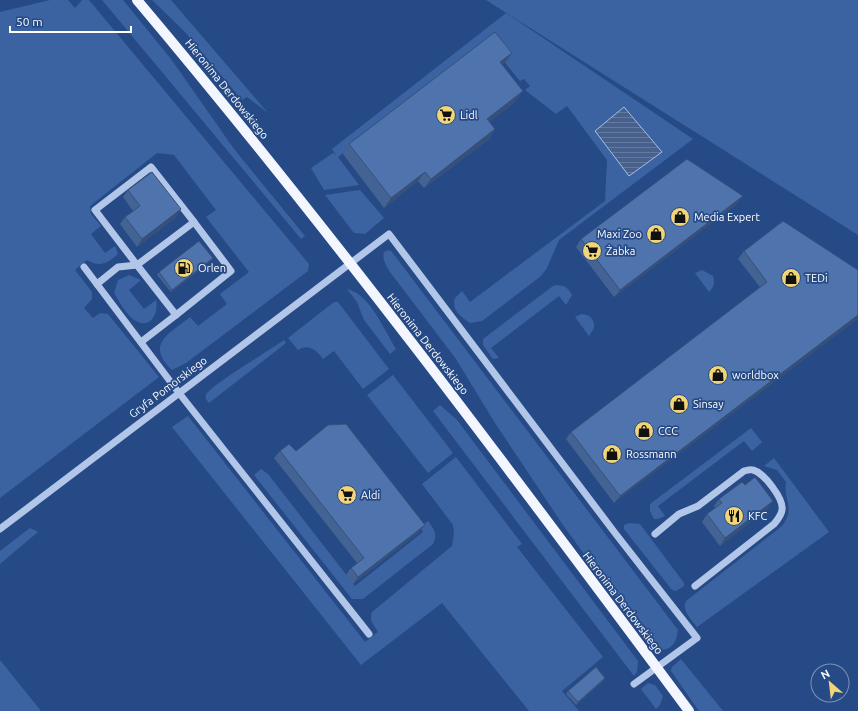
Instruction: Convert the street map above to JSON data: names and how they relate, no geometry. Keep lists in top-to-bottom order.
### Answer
{
  "streets": {
    "main road": ["Hieronima Derdowskiego"],
    "street": ["Gryfa Pomorskiego"]
  },
  "crossings": [
    ["Hieronima Derdowskiego", "Gryfa Pomorskiego"]
  ],
  "places": {
    "supermarket": ["Lidl", "Żabka", "Aldi"],
    "shop": [
      "Media Expert",
      "Maxi Zoo",
      "TEDi",
      "worldbox",
      "Sinsay",
      "CCC",
      "Rossmann"
    ],
    "fuel station": ["Orlen"],
    "restaurant": ["KFC"]
  },
  "scale_bar": "50 m",
  "north": "top left"
}
